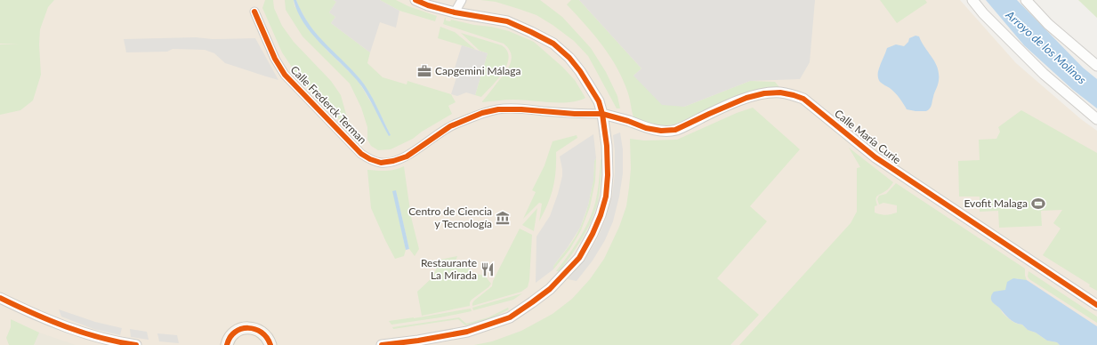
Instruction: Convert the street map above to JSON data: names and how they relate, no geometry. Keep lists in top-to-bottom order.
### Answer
{
  "streets": {
    "street": ["Calle Frederck Terman", "Calle María Curie"]
  },
  "crossings": [
    ["Calle Frederck Terman", "Calle María Curie"]
  ],
  "water": ["Arroyo de los Molinos"],
  "places": {
    "office": ["Capgemini Málaga"],
    "sports": ["Evofit Malaga"],
    "museum": ["Centro de Ciencia y Tecnología"],
    "restaurant": ["Restaurante La Mirada"]
  }
}
